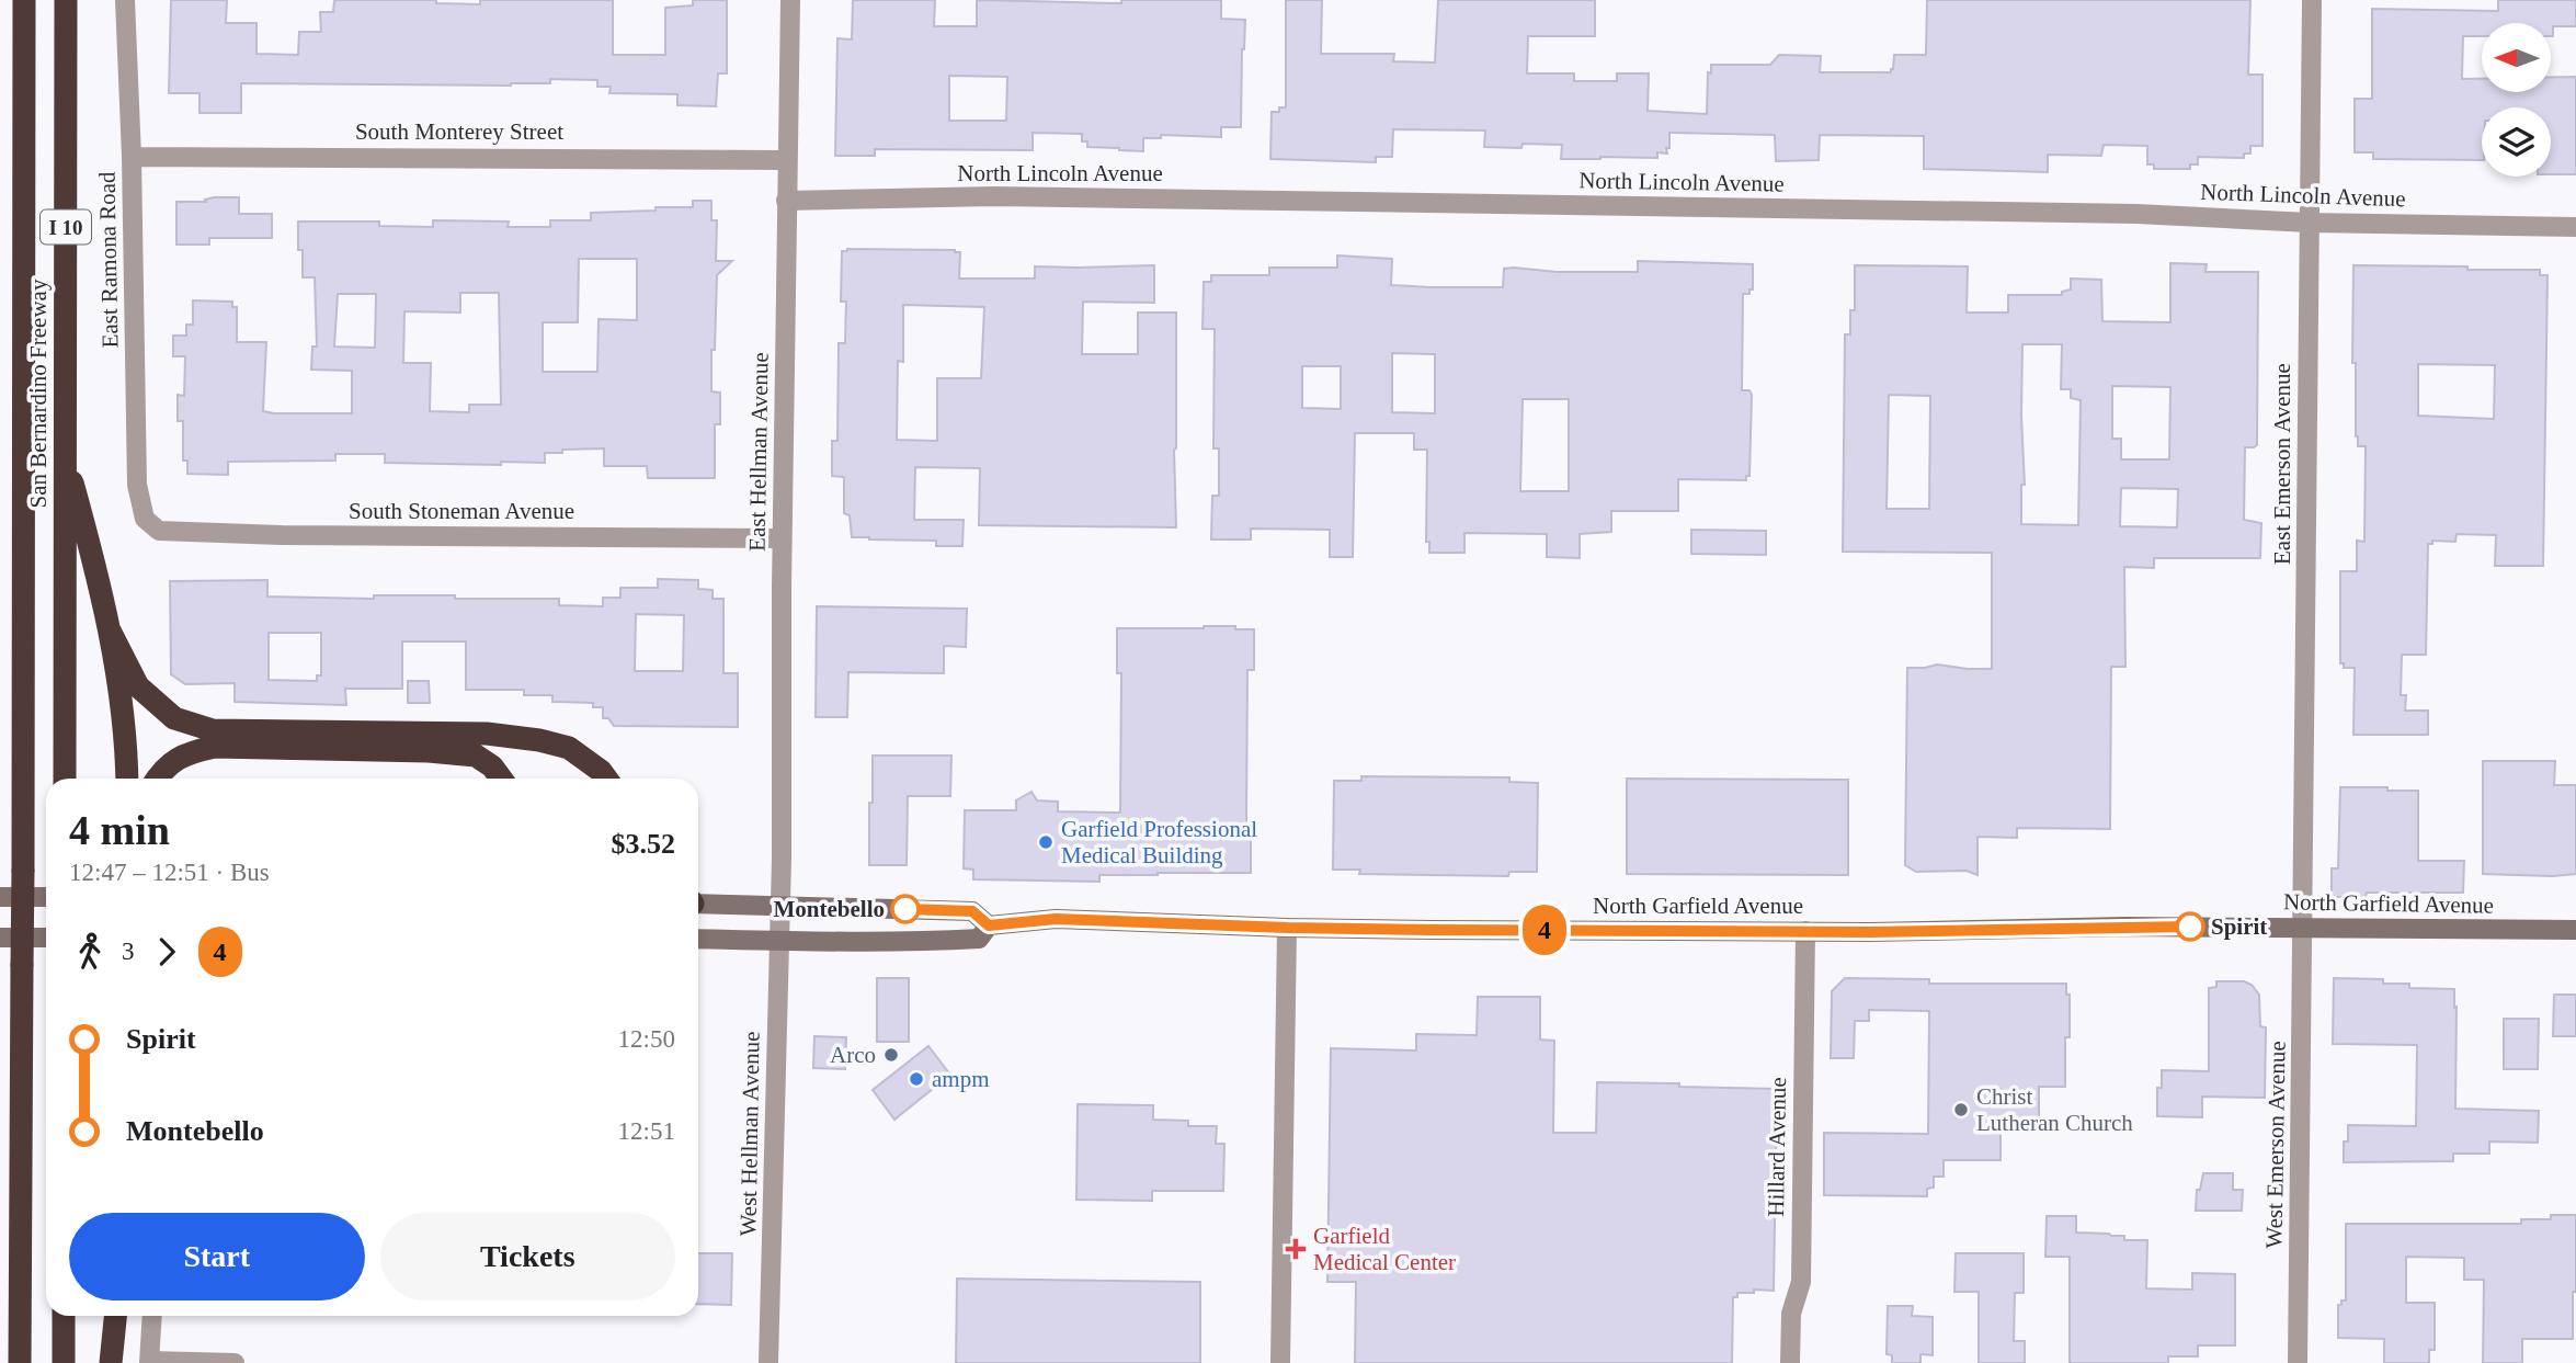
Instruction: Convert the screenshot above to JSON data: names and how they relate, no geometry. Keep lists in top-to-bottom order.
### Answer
{
  "streets": {
    "highway": ["I 10", "San Bernardino Freeway"],
    "main road": ["North Garfield Avenue"],
    "street": [
      "South Monterey Street",
      "North Lincoln Avenue",
      "East Ramona Road",
      "East Hellman Avenue",
      "East Emerson Avenue",
      "South Stoneman Avenue",
      "West Hellman Avenue",
      "West Emerson Avenue",
      "Hillard Avenue"
    ]
  },
  "crossings": [
    ["South Monterey Street", "East Ramona Road"],
    ["South Monterey Street", "East Hellman Avenue"],
    ["North Lincoln Avenue", "East Hellman Avenue"],
    ["North Lincoln Avenue", "East Emerson Avenue"],
    ["East Ramona Road", "South Stoneman Avenue"],
    ["East Hellman Avenue", "South Stoneman Avenue"],
    ["East Hellman Avenue", "North Garfield Avenue"],
    ["East Hellman Avenue", "West Hellman Avenue"],
    ["East Emerson Avenue", "North Garfield Avenue"],
    ["East Emerson Avenue", "West Emerson Avenue"],
    ["North Garfield Avenue", "West Hellman Avenue"],
    ["North Garfield Avenue", "West Emerson Avenue"],
    ["North Garfield Avenue", "Hillard Avenue"]
  ],
  "places": {
    "other": [
      "Garfield Professional Medical Building",
      "Montebello",
      "Spirit",
      "Arco",
      "ampm",
      "Christ Lutheran Church"
    ],
    "health": ["Garfield Medical Center"]
  },
  "lines": ["bus line 4"],
  "north": "left",
  "page": {
    "on_map": "4",
    "heading": ["4 min", "12:47 – 12:51 · Bus", "$3.52"],
    "legs": ["3", "4"],
    "list": [
      {
        "name": "Spirit",
        "value": "12:50"
      },
      {
        "name": "Montebello",
        "value": "12:51"
      }
    ],
    "buttons": ["Start", "Tickets"]
  }
}
